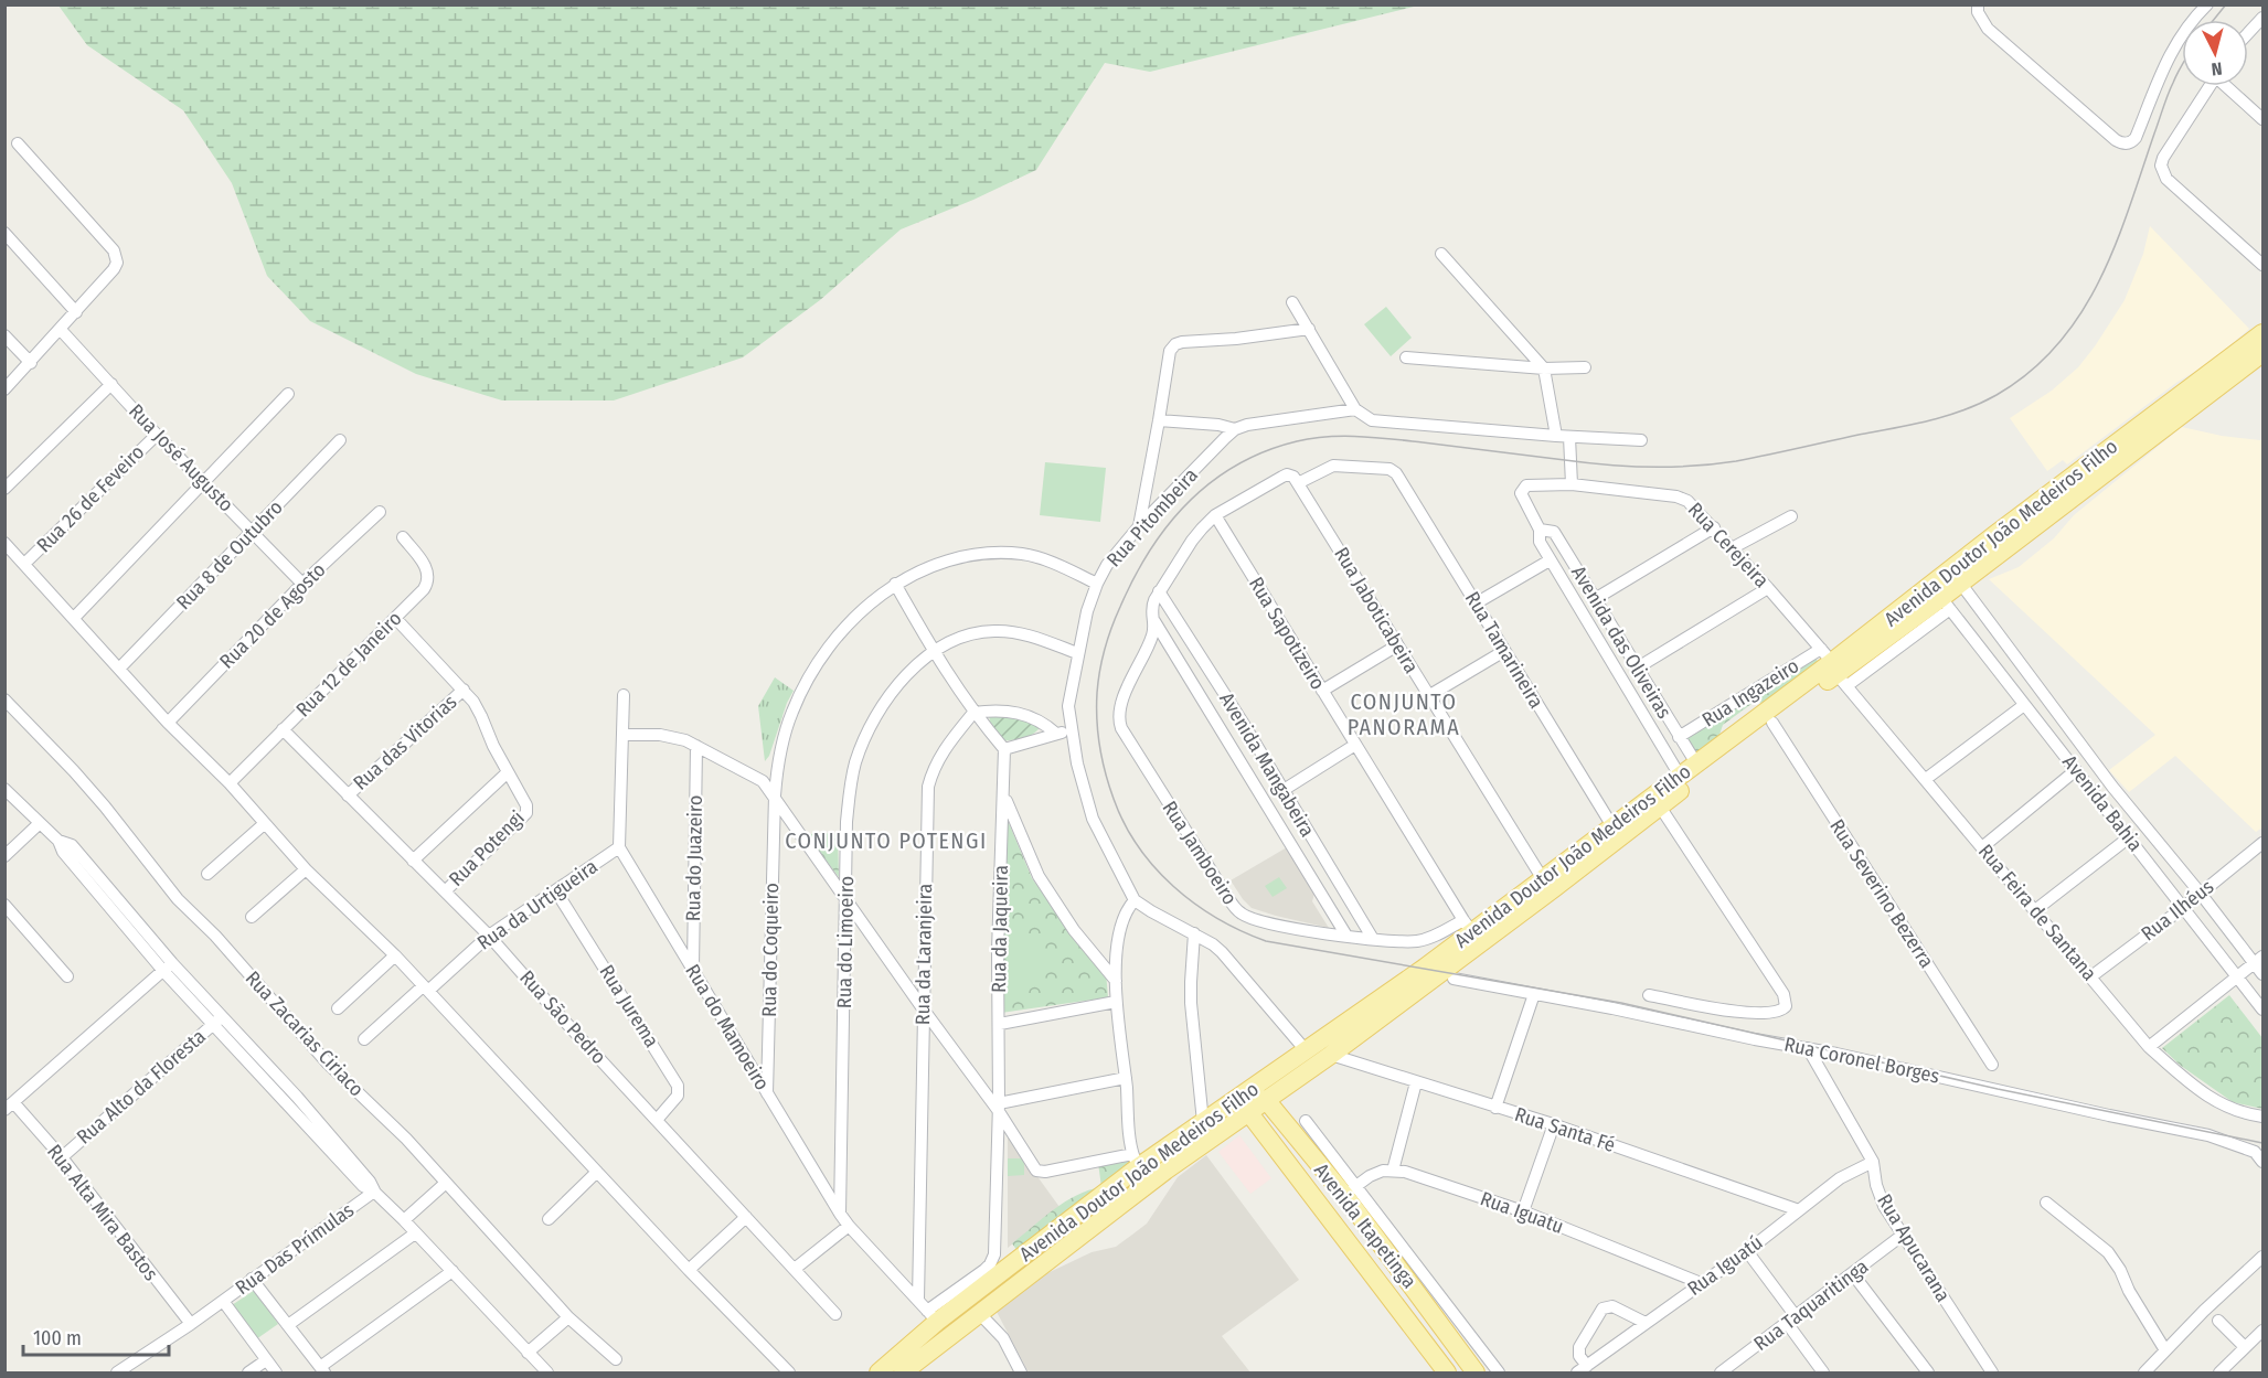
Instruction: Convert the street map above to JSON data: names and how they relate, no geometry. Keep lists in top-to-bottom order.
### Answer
{
  "streets": {
    "main road": ["Avenida Doutor João Medeiros Filho", "Avenida Itapetinga"],
    "street": [
      "Rua José Augusto",
      "Rua 26 de Feveiro",
      "Rua Pitombeira",
      "Rua Cerejeira",
      "Rua 8 de Outubro",
      "Rua Jaboticabeira",
      "Rua 20 de Agosto",
      "Rua Sapotizeiro",
      "Avenida das Oliveiras",
      "Rua Tamarineira",
      "Rua 12 de Janeiro",
      "Rua Ingazeiro",
      "Rua das Vitorias",
      "Avenida Mangabeira",
      "Avenida Bahia",
      "Rua Potengi",
      "Rua Jamboeiro",
      "Rua do Juazeiro",
      "Rua Severino Bezerra",
      "Rua da Urtigueira",
      "Rua Ilhéus",
      "Rua Feira de Santana",
      "Rua da Jaqueira",
      "Rua do Limoeiro",
      "Rua do Coqueiro",
      "Rua da Laranjeira",
      "Rua Jurema",
      "Rua São Pedro",
      "Rua do Mamoeiro",
      "Rua Zacarias Ciriaco",
      "Rua Coronel Borges",
      "Rua Alto da Floresta",
      "Rua Santa Fé",
      "Rua Alta Mira Bastos",
      "Rua Iguatu",
      "Rua Apucarana",
      "Rua Das Prímulas",
      "Rua Iguatú",
      "Rua Taquaritinga"
    ]
  },
  "crossings": [
    ["Rua José Augusto", "Rua 26 de Feveiro"],
    ["Rua José Augusto", "Rua 8 de Outubro"],
    ["Rua José Augusto", "Rua 20 de Agosto"],
    ["Rua Pitombeira", "Rua do Limoeiro"],
    ["Rua Pitombeira", "Rua do Coqueiro"],
    ["Avenida Doutor João Medeiros Filho", "Rua Cerejeira"],
    ["Avenida Doutor João Medeiros Filho", "Rua Jaboticabeira"],
    ["Avenida Doutor João Medeiros Filho", "Rua Sapotizeiro"],
    ["Avenida Doutor João Medeiros Filho", "Avenida das Oliveiras"],
    ["Avenida Doutor João Medeiros Filho", "Rua Tamarineira"],
    ["Avenida Doutor João Medeiros Filho", "Rua Ingazeiro"],
    ["Avenida Doutor João Medeiros Filho", "Avenida Bahia"],
    ["Avenida Doutor João Medeiros Filho", "Rua Jamboeiro"],
    ["Avenida Doutor João Medeiros Filho", "Rua Severino Bezerra"],
    ["Avenida Doutor João Medeiros Filho", "Rua Feira de Santana"],
    ["Avenida Doutor João Medeiros Filho", "Rua da Jaqueira"],
    ["Avenida Doutor João Medeiros Filho", "Rua do Mamoeiro"],
    ["Avenida Doutor João Medeiros Filho", "Rua Santa Fé"],
    ["Avenida Doutor João Medeiros Filho", "Avenida Itapetinga"],
    ["Rua Cerejeira", "Avenida das Oliveiras"],
    ["Rua Cerejeira", "Rua Ingazeiro"],
    ["Rua Cerejeira", "Rua Feira de Santana"],
    ["Rua Jaboticabeira", "Rua Tamarineira"],
    ["Rua Sapotizeiro", "Rua Jamboeiro"],
    ["Avenida das Oliveiras", "Rua Ingazeiro"],
    ["Rua 12 de Janeiro", "Rua São Pedro"],
    ["Rua Ingazeiro", "Rua Feira de Santana"],
    ["Rua das Vitorias", "Rua São Pedro"],
    ["Avenida Mangabeira", "Rua Jamboeiro"],
    ["Avenida Bahia", "Rua Ilhéus"],
    ["Rua Potengi", "Rua São Pedro"],
    ["Rua do Juazeiro", "Rua do Mamoeiro"],
    ["Rua da Urtigueira", "Rua Jurema"],
    ["Rua da Urtigueira", "Rua São Pedro"],
    ["Rua da Urtigueira", "Rua do Mamoeiro"],
    ["Rua Ilhéus", "Rua Feira de Santana"],
    ["Rua da Jaqueira", "Rua do Mamoeiro"],
    ["Rua do Limoeiro", "Rua do Mamoeiro"],
    ["Rua do Coqueiro", "Rua do Mamoeiro"],
    ["Rua da Laranjeira", "Rua do Mamoeiro"],
    ["Rua Jurema", "Rua São Pedro"],
    ["Rua Coronel Borges", "Rua Apucarana"],
    ["Rua Alto da Floresta", "Rua Alta Mira Bastos"],
    ["Rua Santa Fé", "Rua Iguatú"],
    ["Rua Alta Mira Bastos", "Rua Das Prímulas"],
    ["Rua Iguatu", "Rua Iguatú"],
    ["Rua Apucarana", "Rua Iguatú"],
    ["Rua Apucarana", "Rua Taquaritinga"]
  ],
  "districts": ["CONJUNTO PANORAMA", "CONJUNTO POTENGI"],
  "scale_bar": "100 m",
  "north": "bottom"
}
